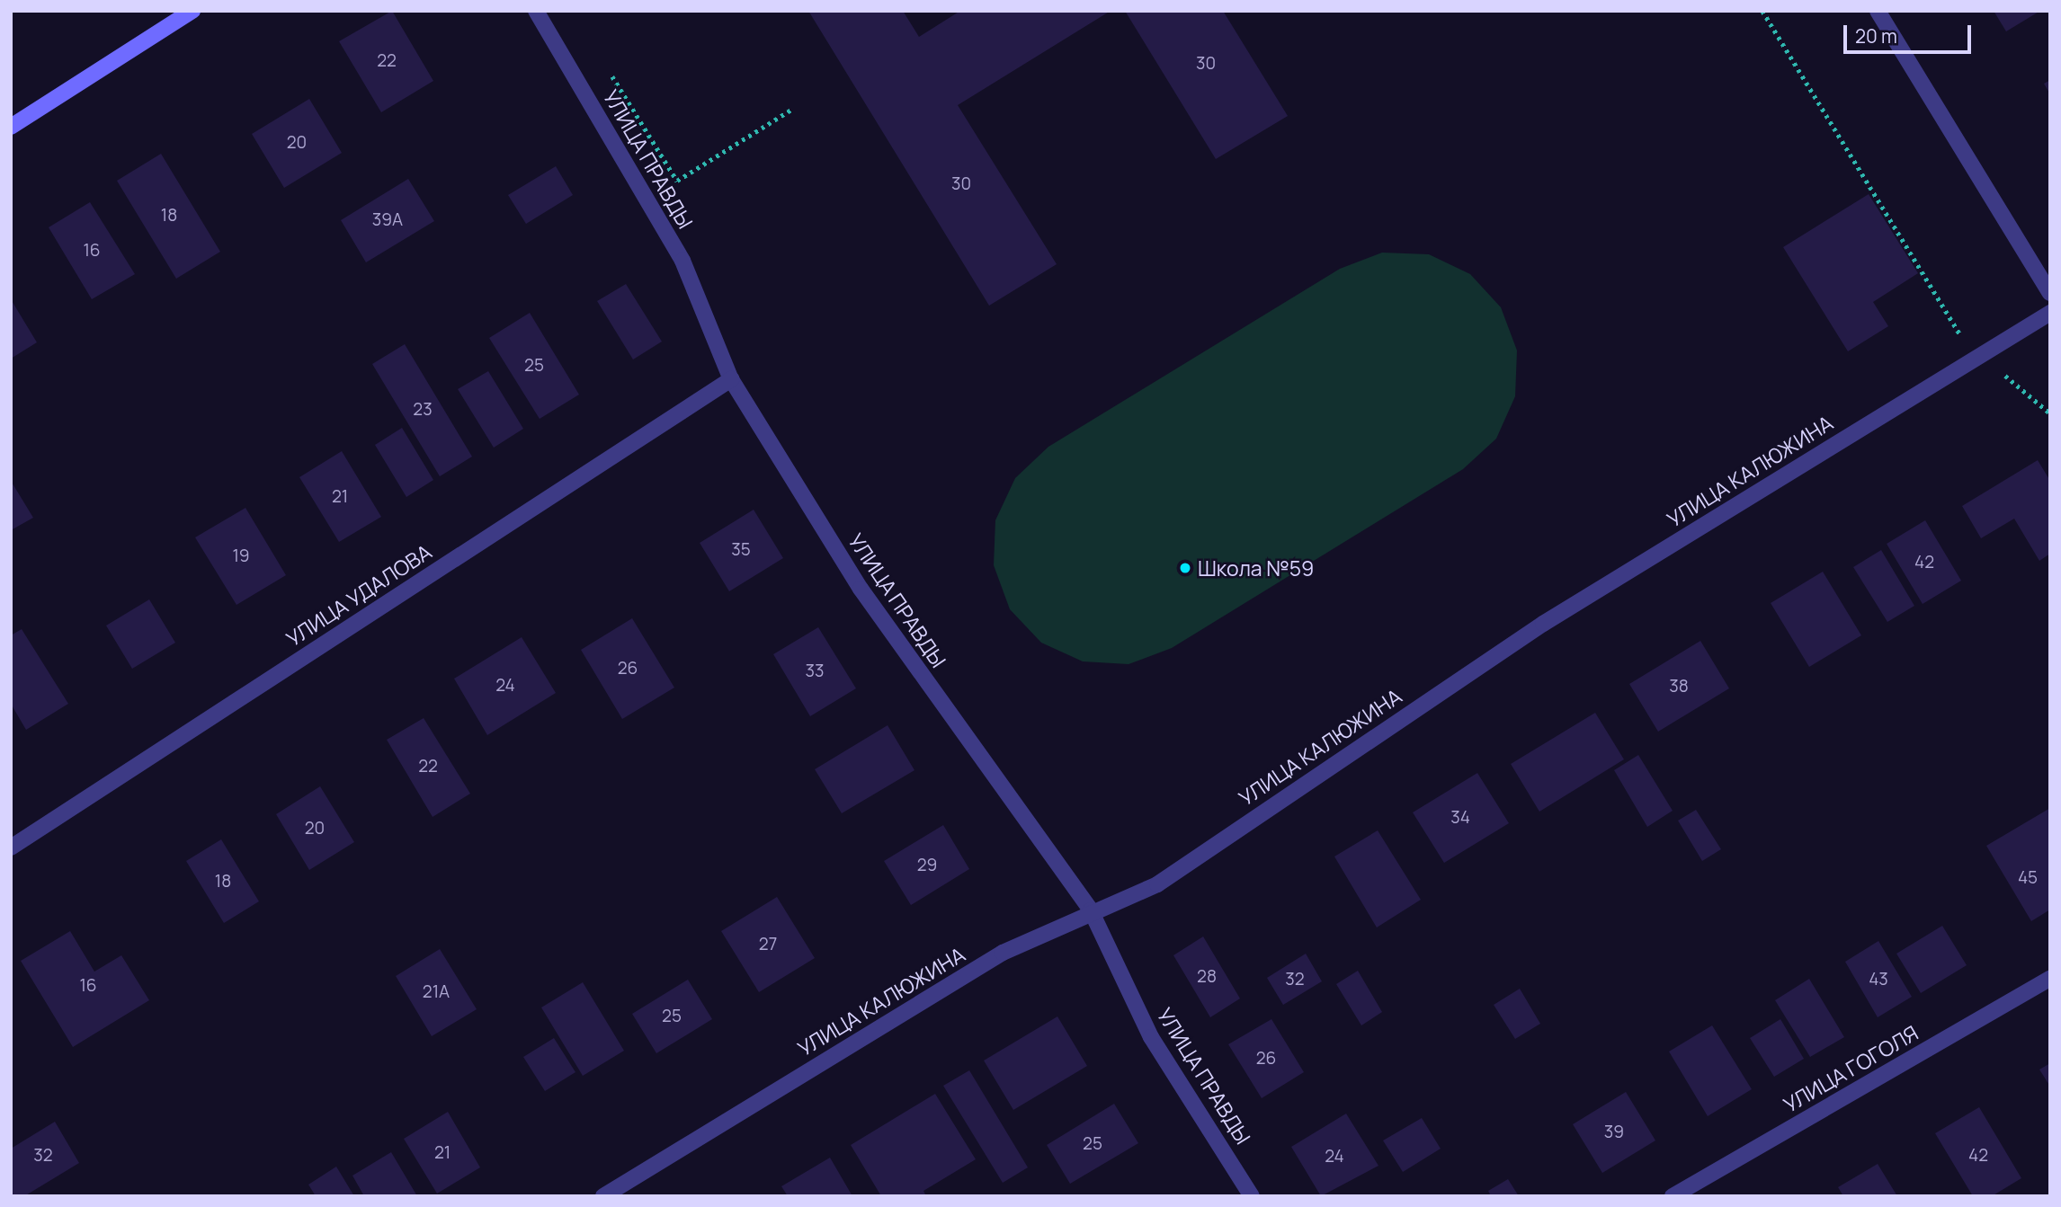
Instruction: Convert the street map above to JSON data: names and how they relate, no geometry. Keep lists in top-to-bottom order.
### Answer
{
  "streets": {
    "street": [
      "УЛИЦА ПРАВДЫ",
      "УЛИЦА КАЛЮЖИНА",
      "УЛИЦА УДАЛОВА",
      "УЛИЦА ГОГОЛЯ"
    ]
  },
  "crossings": [
    ["УЛИЦА ПРАВДЫ", "УЛИЦА КАЛЮЖИНА"],
    ["УЛИЦА ПРАВДЫ", "УЛИЦА УДАЛОВА"]
  ],
  "places": ["Школа №59"],
  "house_numbers": [
    "22",
    "30",
    "20",
    "30",
    "18",
    "39А",
    "16",
    "25",
    "23",
    "21",
    "35",
    "19",
    "42",
    "26",
    "33",
    "24",
    "38",
    "22",
    "34",
    "20",
    "29",
    "45",
    "18",
    "27",
    "28",
    "32",
    "43",
    "16",
    "21А",
    "25",
    "26",
    "39",
    "25",
    "21",
    "32",
    "42",
    "24"
  ],
  "scale_bar": "20 m"
}
